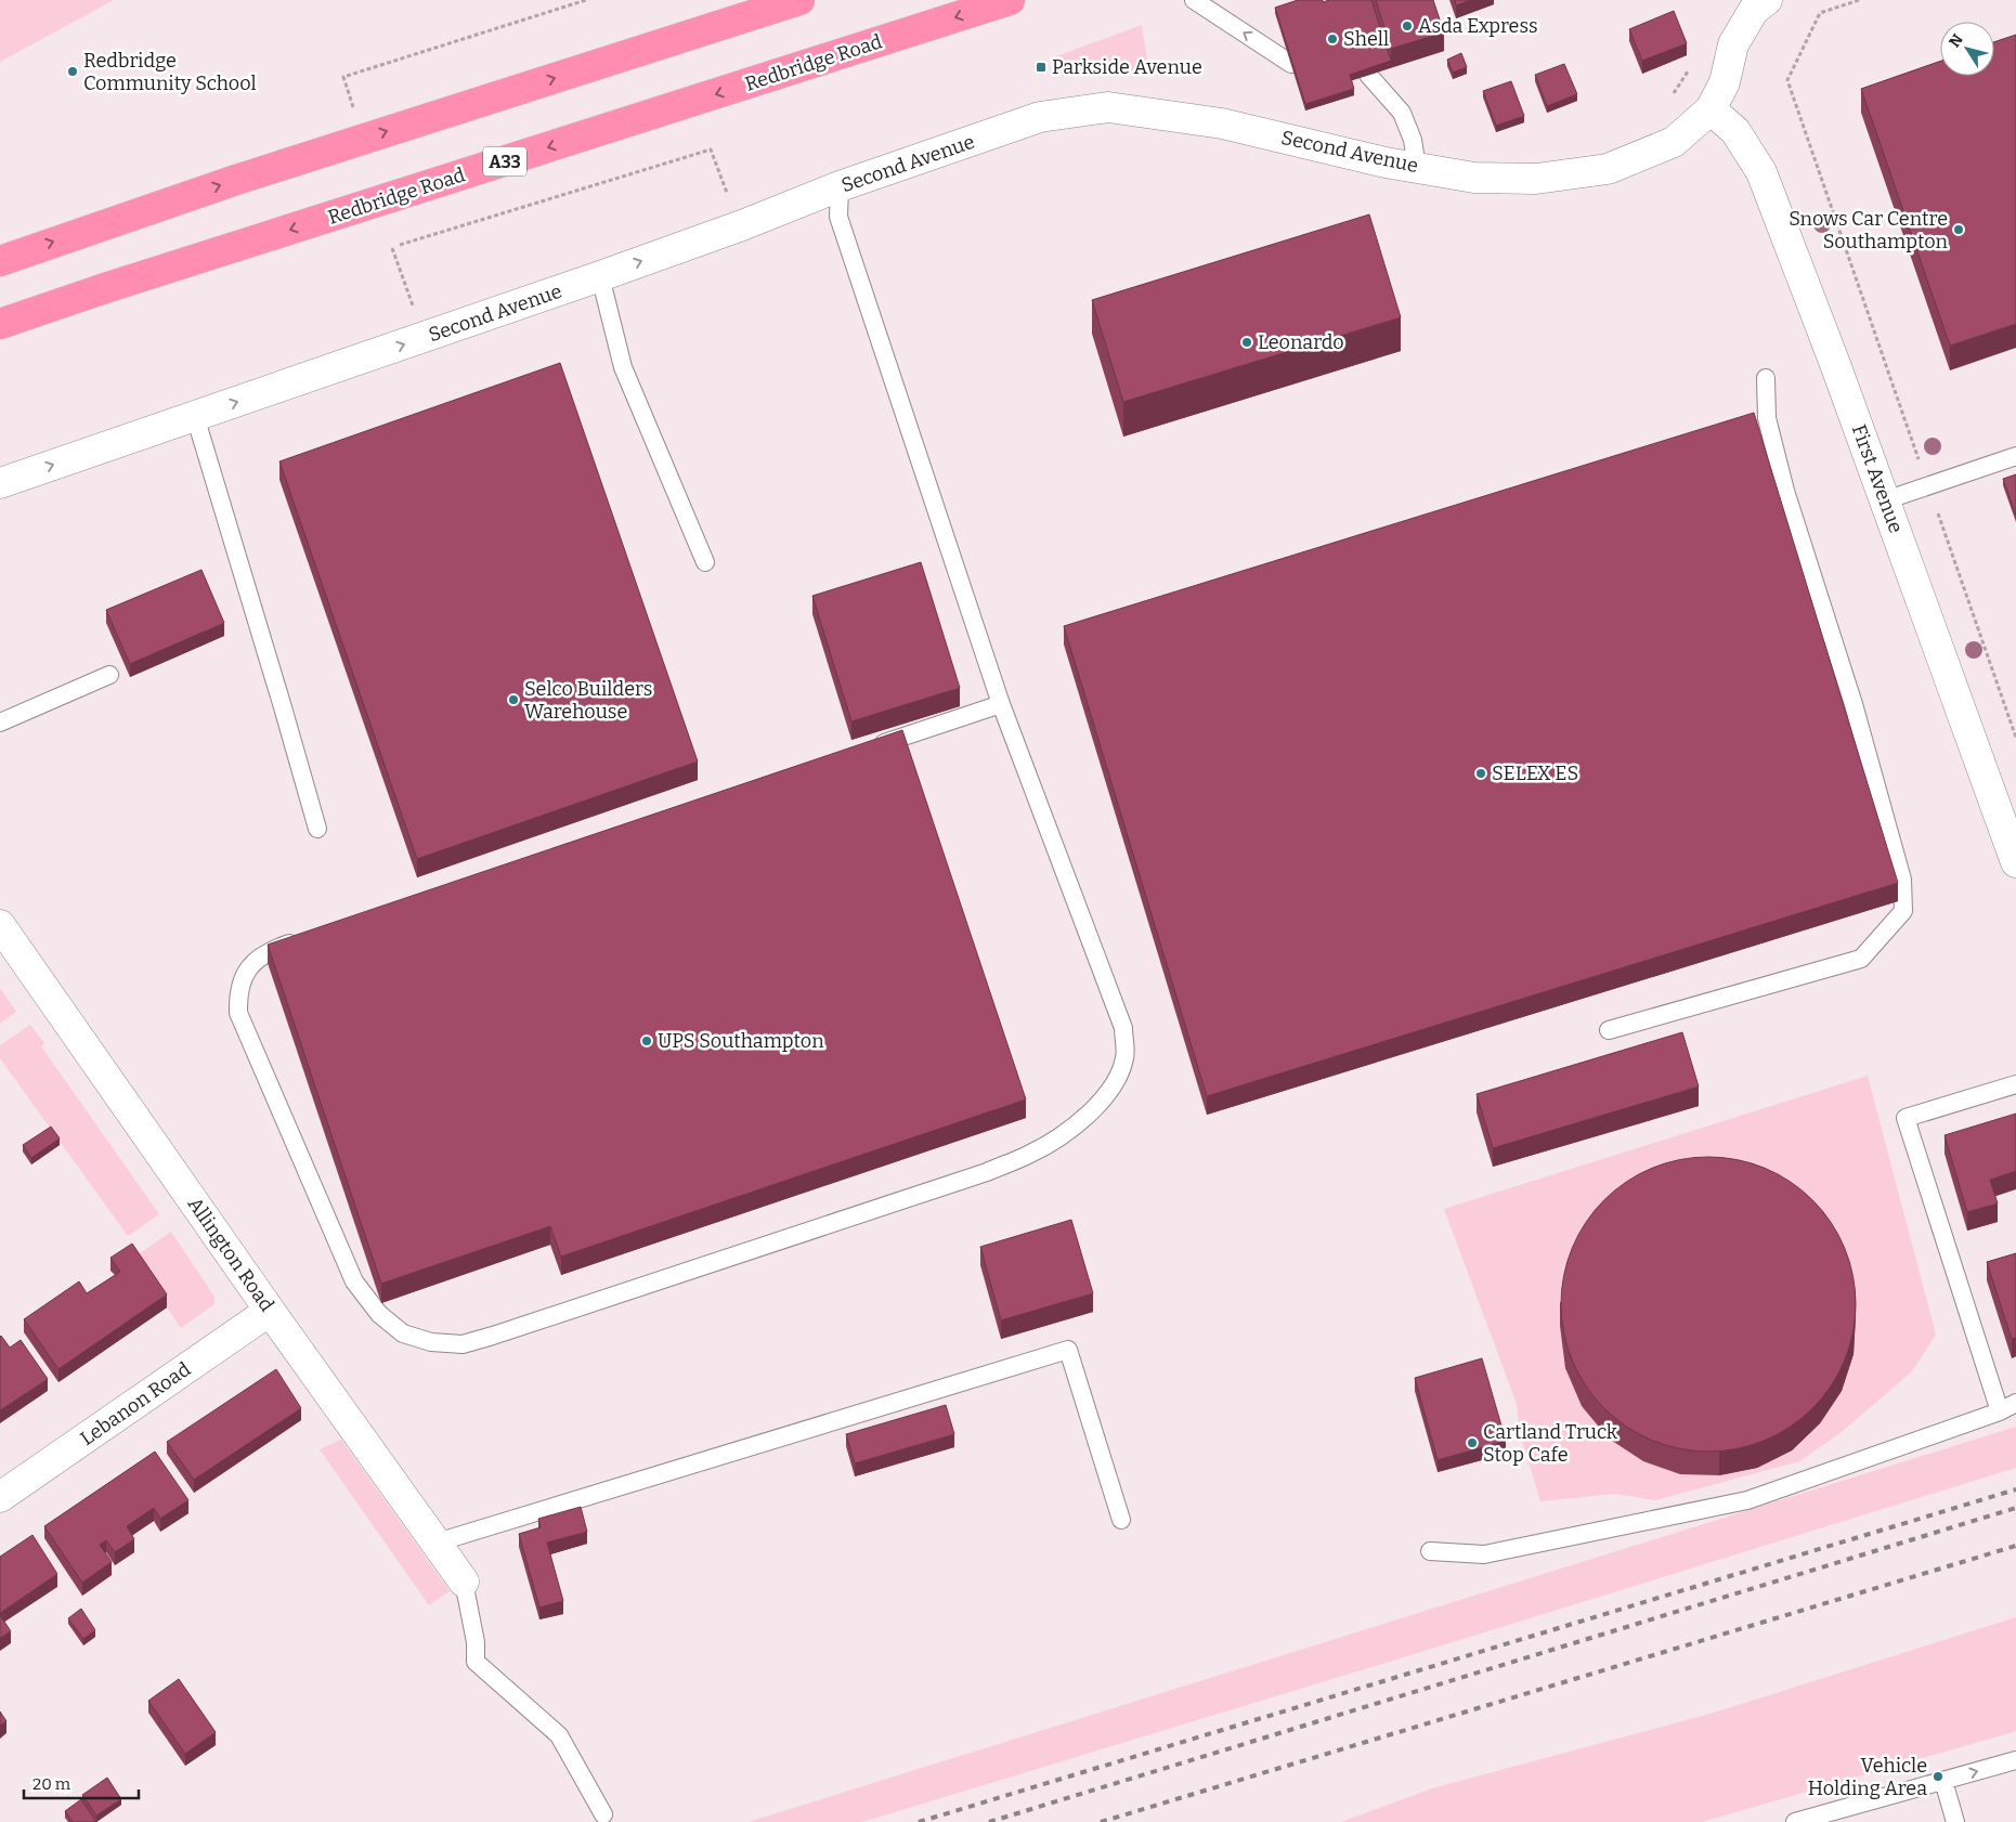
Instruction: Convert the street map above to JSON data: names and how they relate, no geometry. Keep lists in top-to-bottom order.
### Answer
{
  "streets": {
    "highway": ["Redbridge Road", "A33"],
    "street": [
      "Second Avenue",
      "First Avenue",
      "Allington Road",
      "Lebanon Road"
    ]
  },
  "crossings": [
    ["Second Avenue", "First Avenue"],
    ["Allington Road", "Lebanon Road"]
  ],
  "places": {
    "other": [
      "Asda Express",
      "Shell",
      "Redbridge Community School",
      "Snows Car Centre Southampton",
      "Leonardo",
      "Selco Builders Warehouse",
      "SELEX ES",
      "UPS Southampton",
      "Cartland Truck Stop Cafe",
      "Vehicle Holding Area"
    ],
    "transit": ["Parkside Avenue"]
  },
  "scale_bar": "20 m",
  "north": "top left"
}
